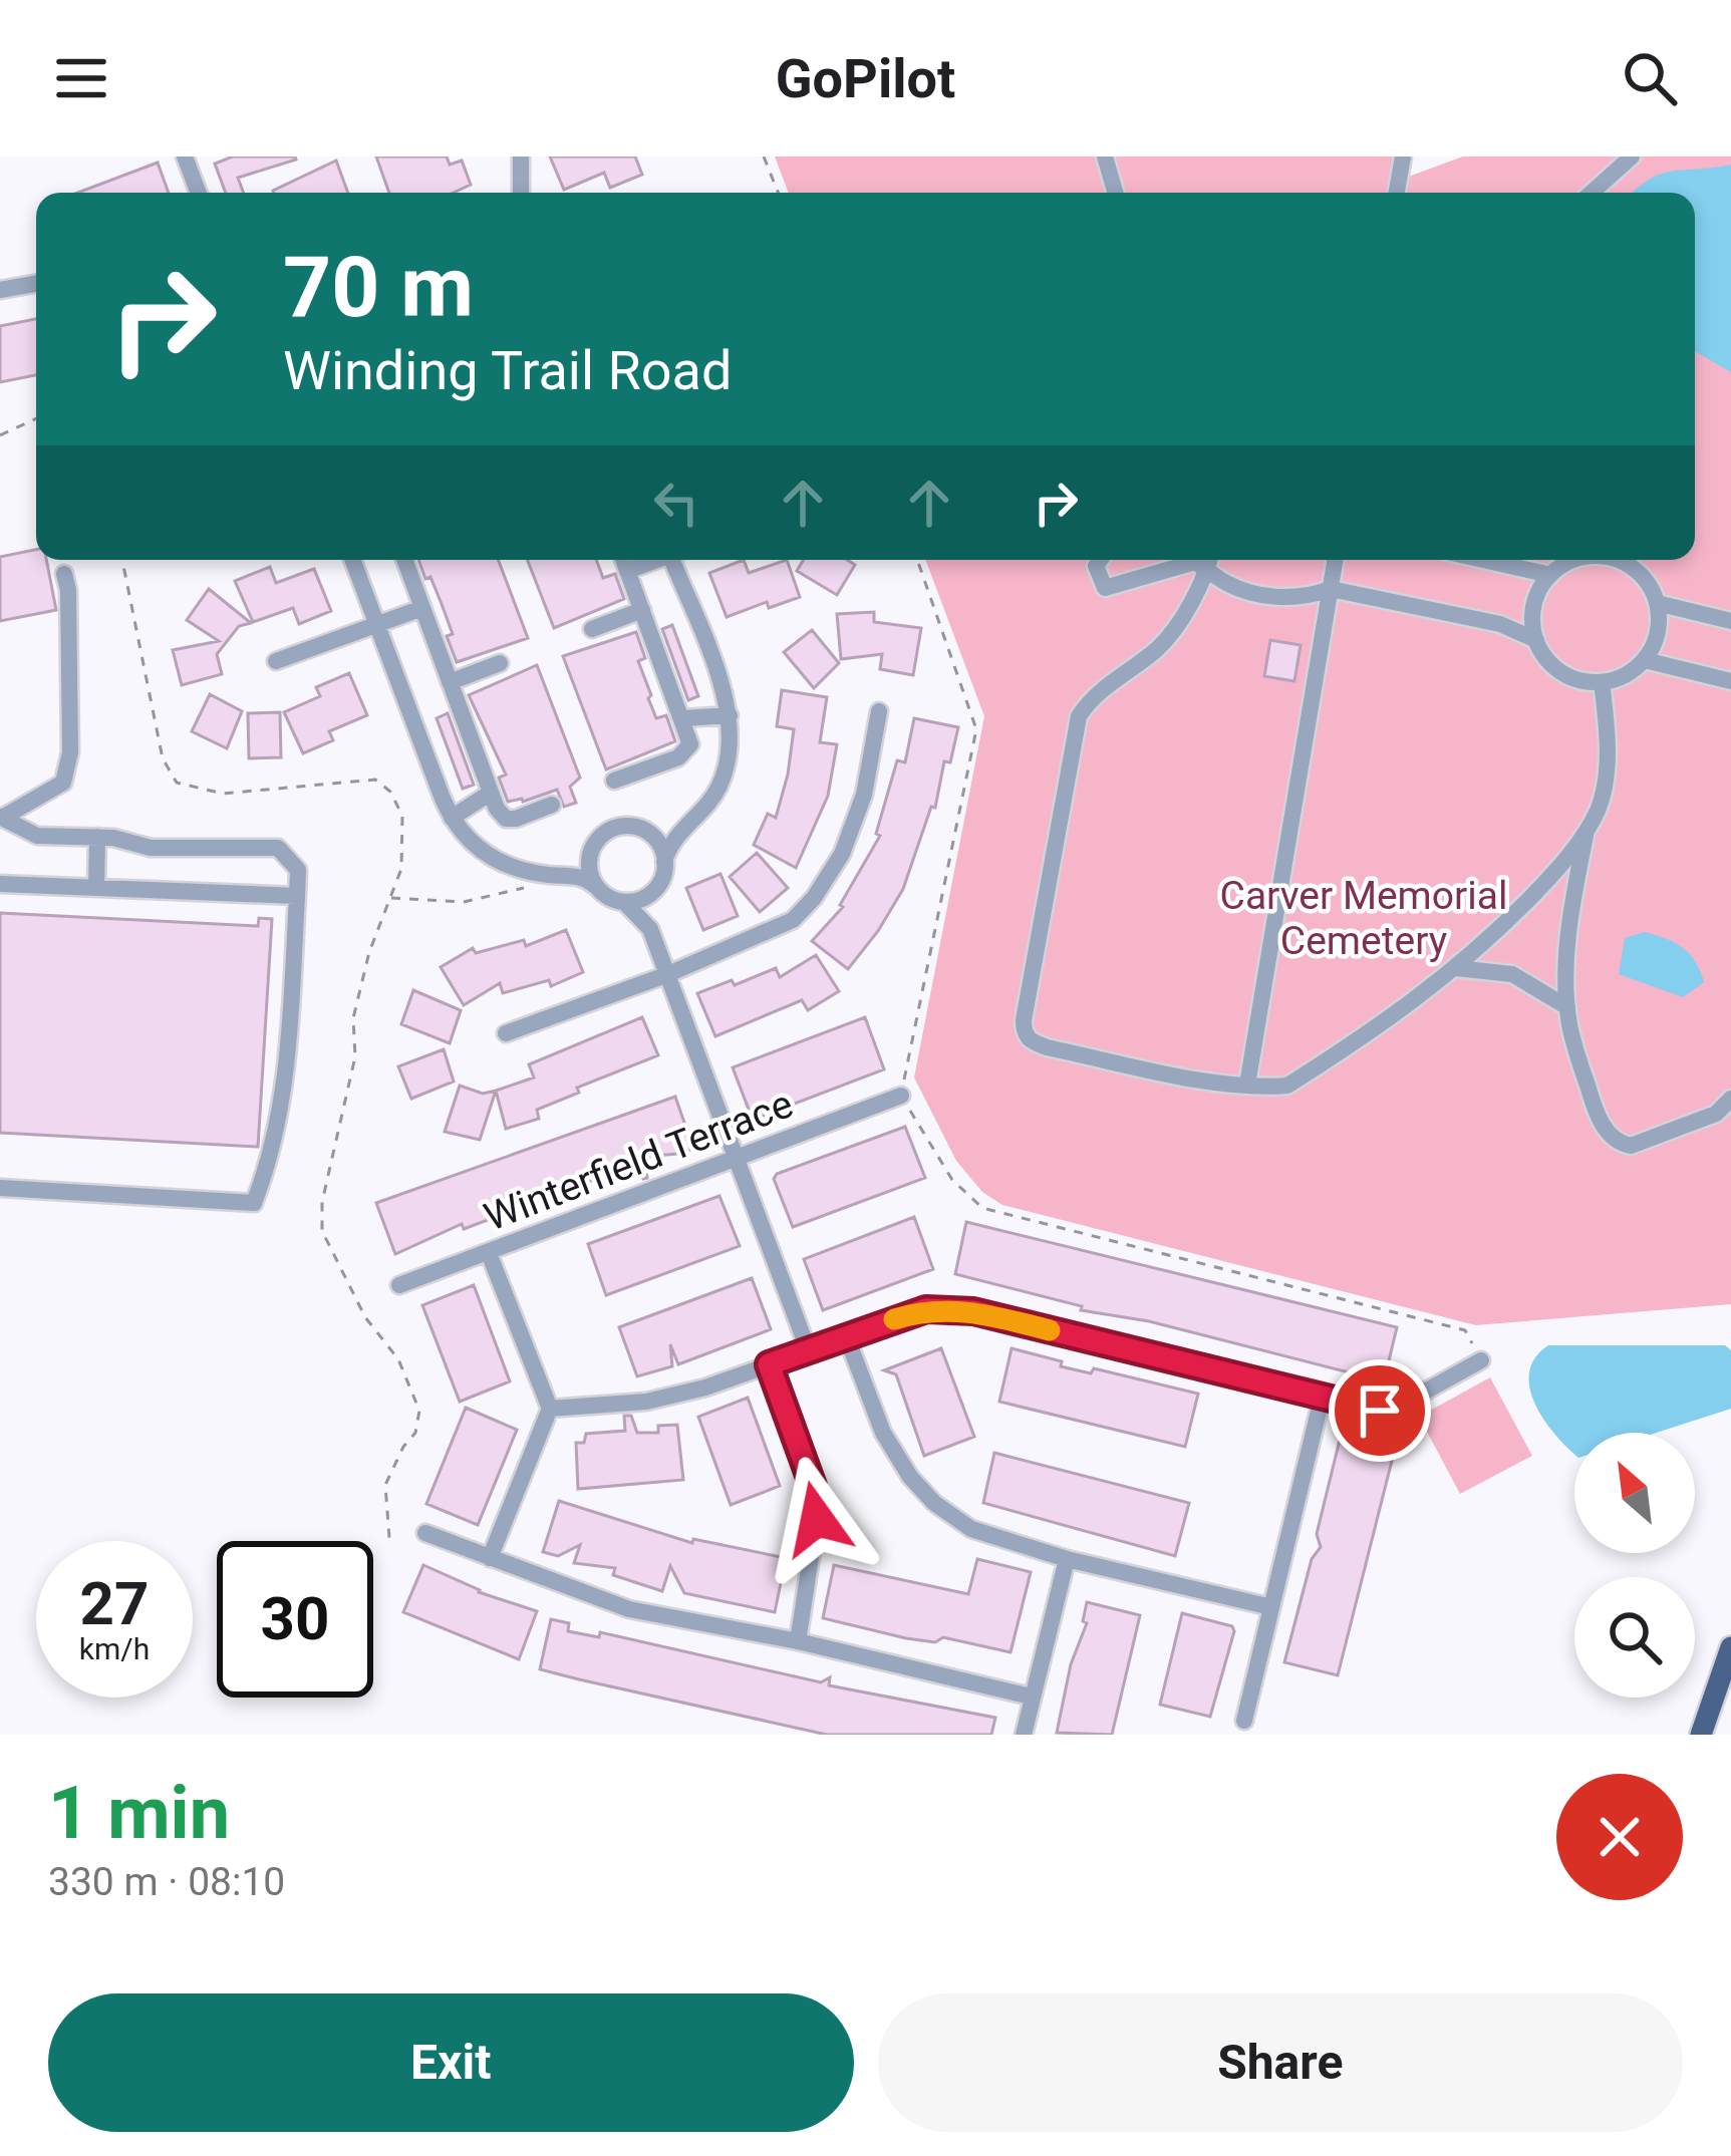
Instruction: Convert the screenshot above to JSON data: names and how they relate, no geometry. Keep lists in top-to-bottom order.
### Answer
{
  "streets": {
    "street": ["Winterfield Terrace"]
  },
  "parks": ["Carver Memorial Cemetery"],
  "north": "top left",
  "page": {
    "header": "GoPilot",
    "turn": ["70 m", "Winding Trail Road"],
    "speed": "27 km/h",
    "limit": "30",
    "heading": ["1 min", "330 m · 08:10"],
    "buttons": ["Exit", "Share"]
  }
}
